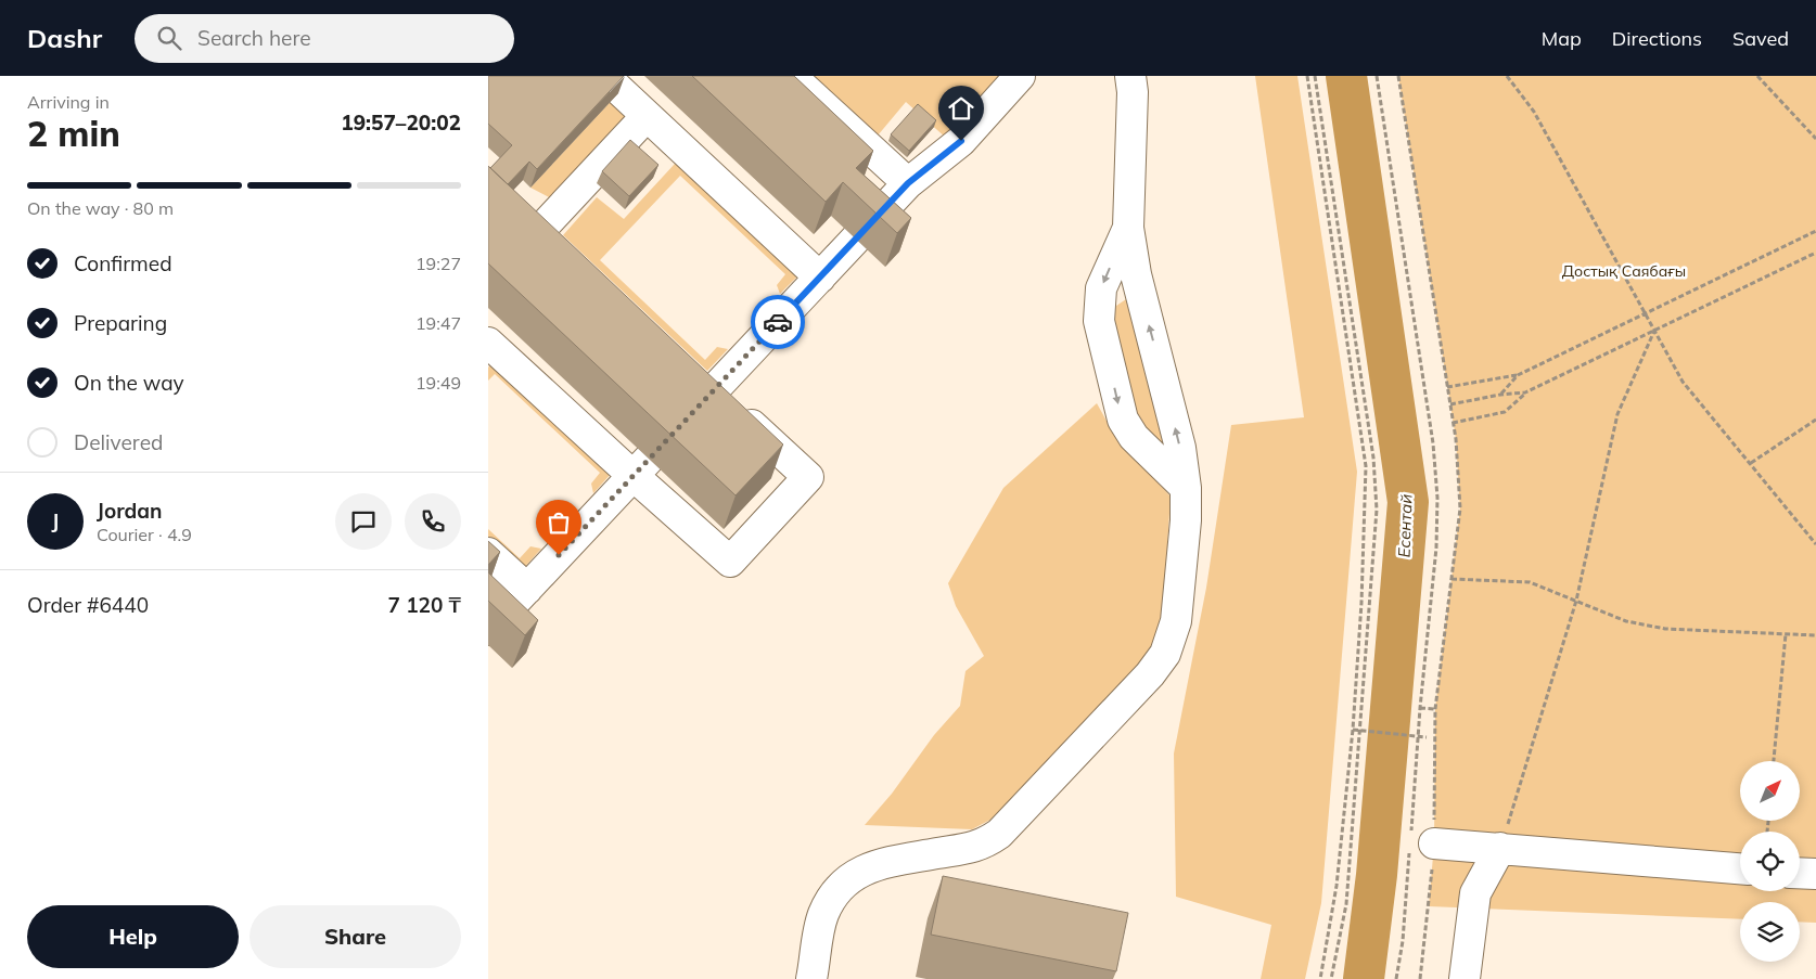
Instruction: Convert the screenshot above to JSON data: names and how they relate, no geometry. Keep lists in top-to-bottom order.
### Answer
{
  "water": ["Есентай"],
  "parks": ["Достық Саябағы"],
  "north": "top right",
  "page": {
    "header": "Dashr",
    "search": "Search here",
    "nav": ["Map", "Directions", "Saved"],
    "heading": ["2 min", "Arriving in", "19:57–20:02"],
    "panel": [
      "Jordan",
      "Courier · 4.9",
      "Order #6440",
      "7 120 ₸"
    ],
    "bar": "On the way · 80 m",
    "list": [
      ["Confirmed", "19:27"],
      ["Preparing", "19:47"],
      ["On the way", "19:49"],
      "Delivered"
    ],
    "round": "J",
    "buttons": ["Help", "Share"]
  }
}
